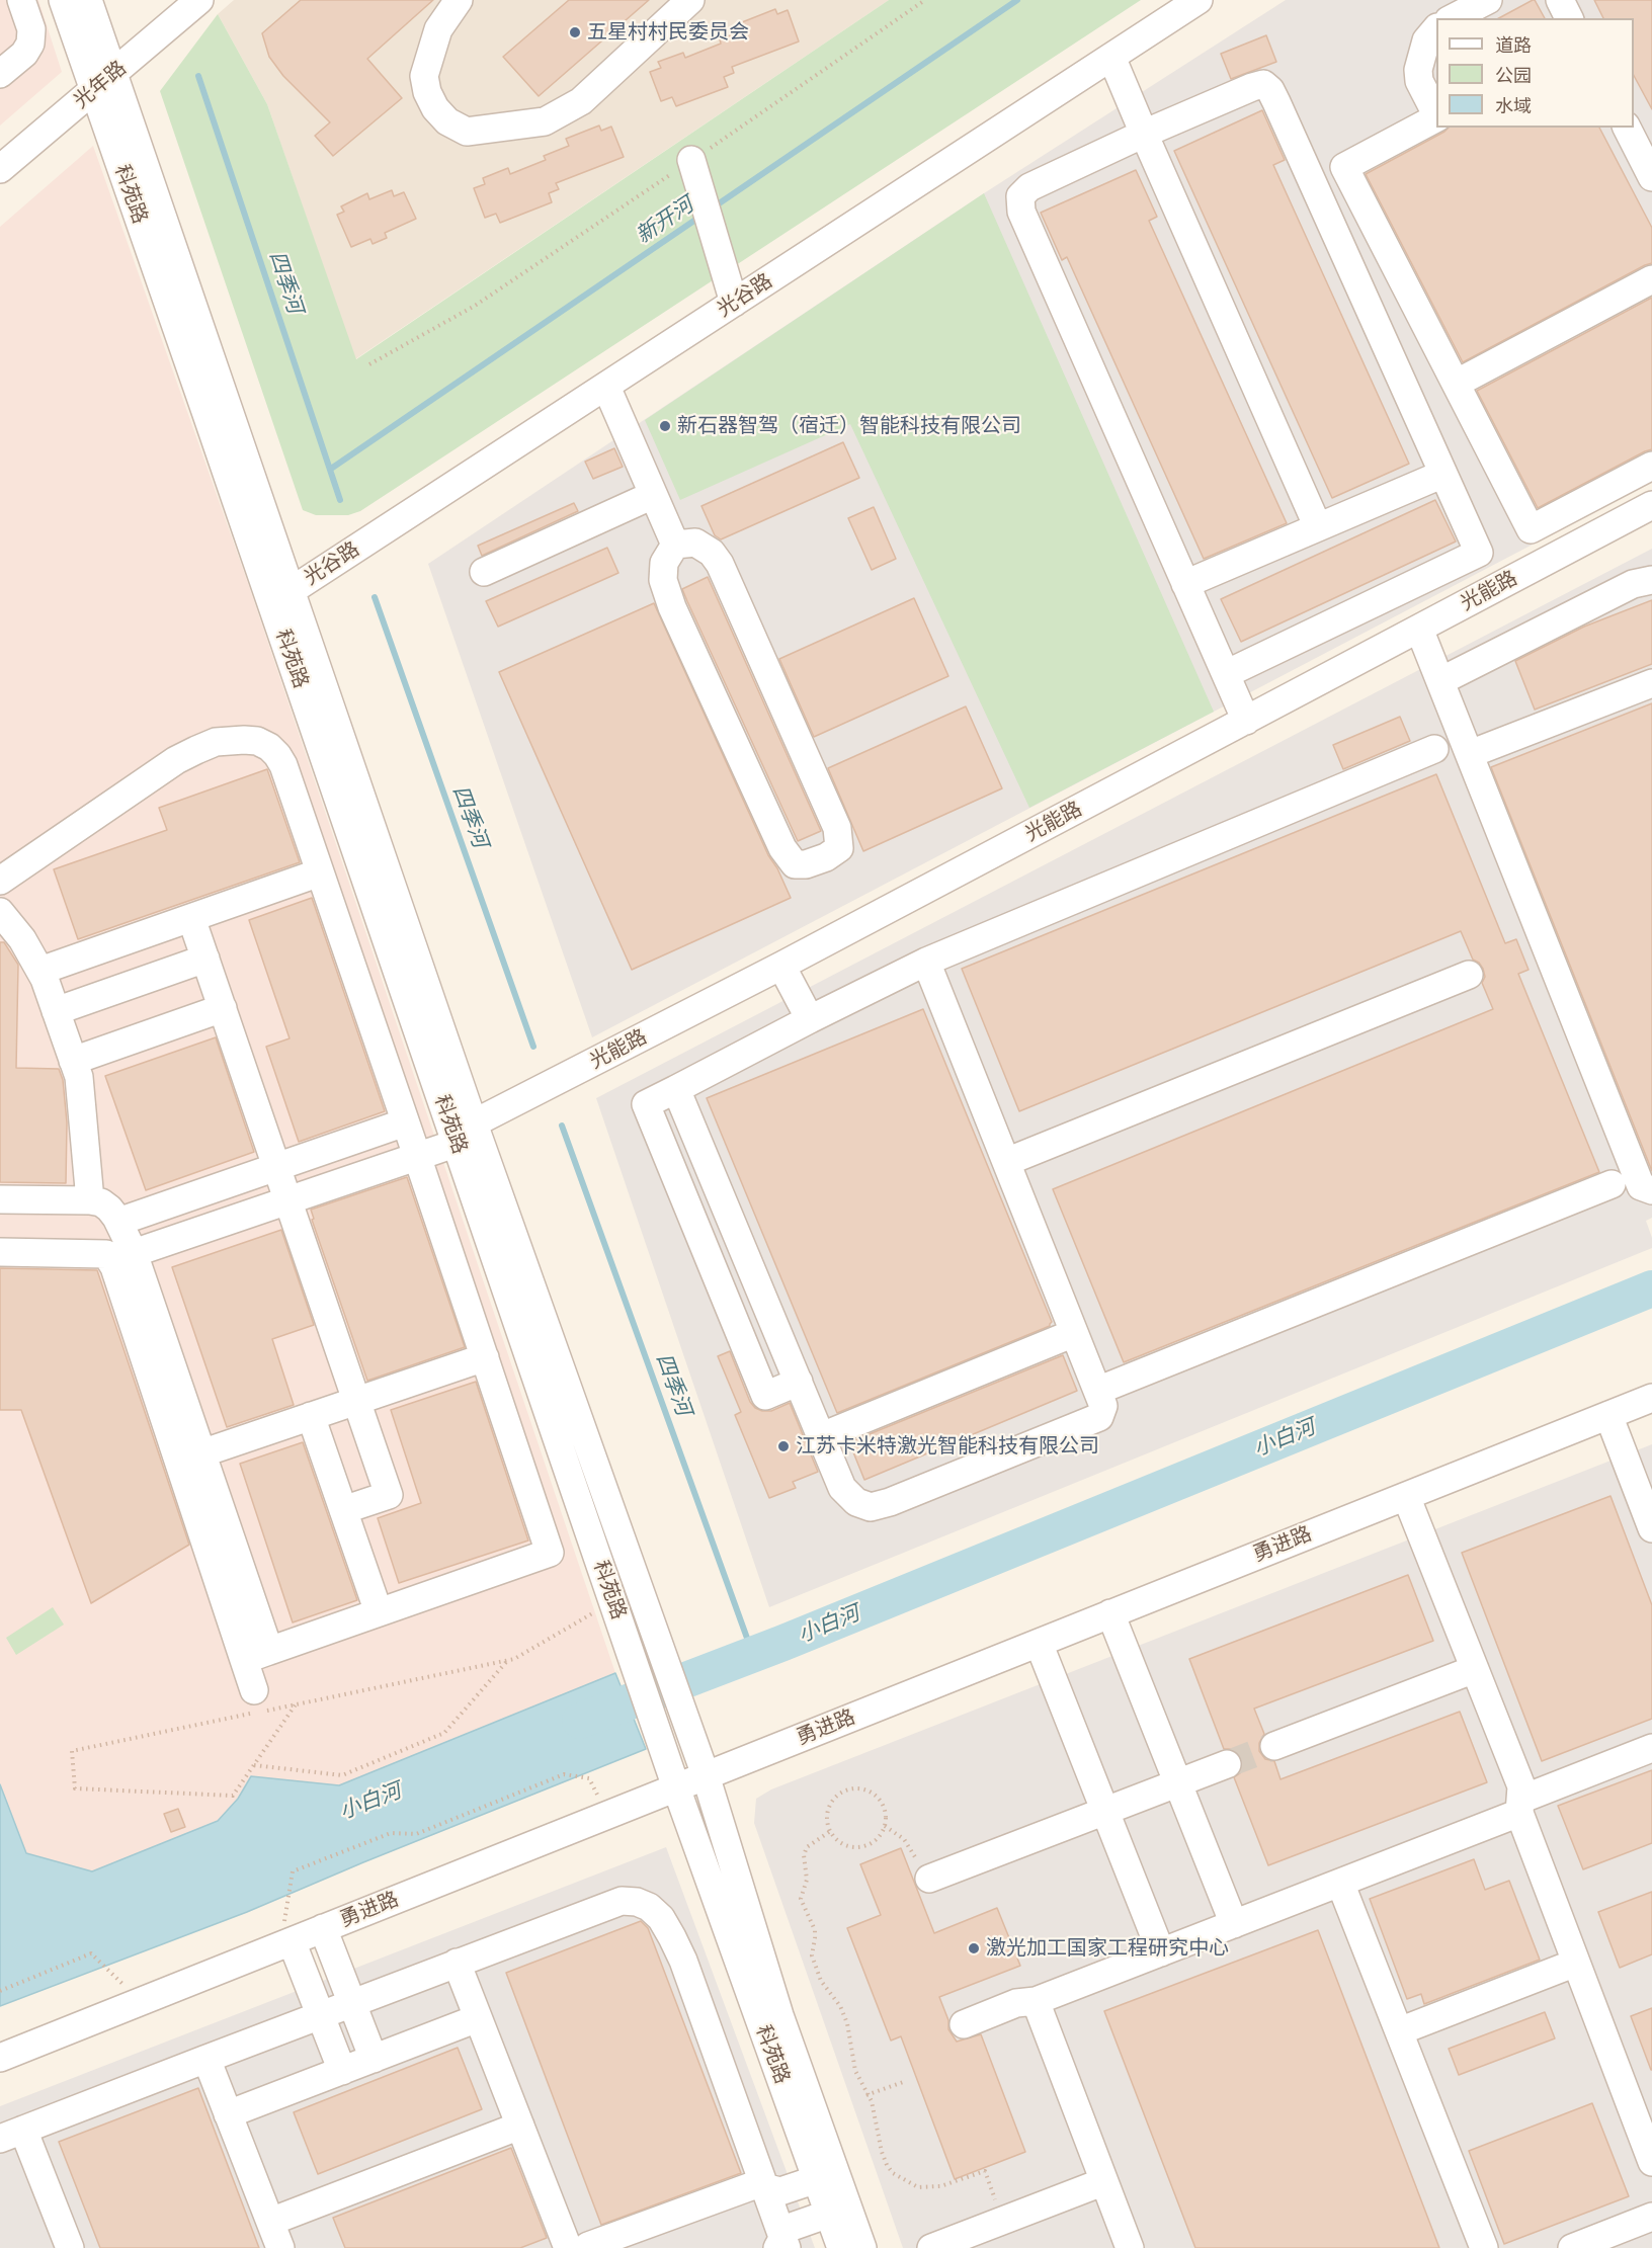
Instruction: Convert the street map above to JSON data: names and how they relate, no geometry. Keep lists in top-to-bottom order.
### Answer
{
  "streets": {
    "street": [
      "光年路",
      "科苑路",
      "光谷路",
      "光能路",
      "勇进路"
    ]
  },
  "crossings": [
    ["光年路", "科苑路"],
    ["科苑路", "光谷路"],
    ["科苑路", "光能路"],
    ["科苑路", "勇进路"]
  ],
  "water": ["新开河", "四季河", "小白河"],
  "places": [
    "五星村村民委员会",
    "新石器智驾（宿迁）智能科技有限公司",
    "江苏卡米特激光智能科技有限公司",
    "激光加工国家工程研究中心"
  ],
  "legend": ["道路", "公园", "水域"]
}
